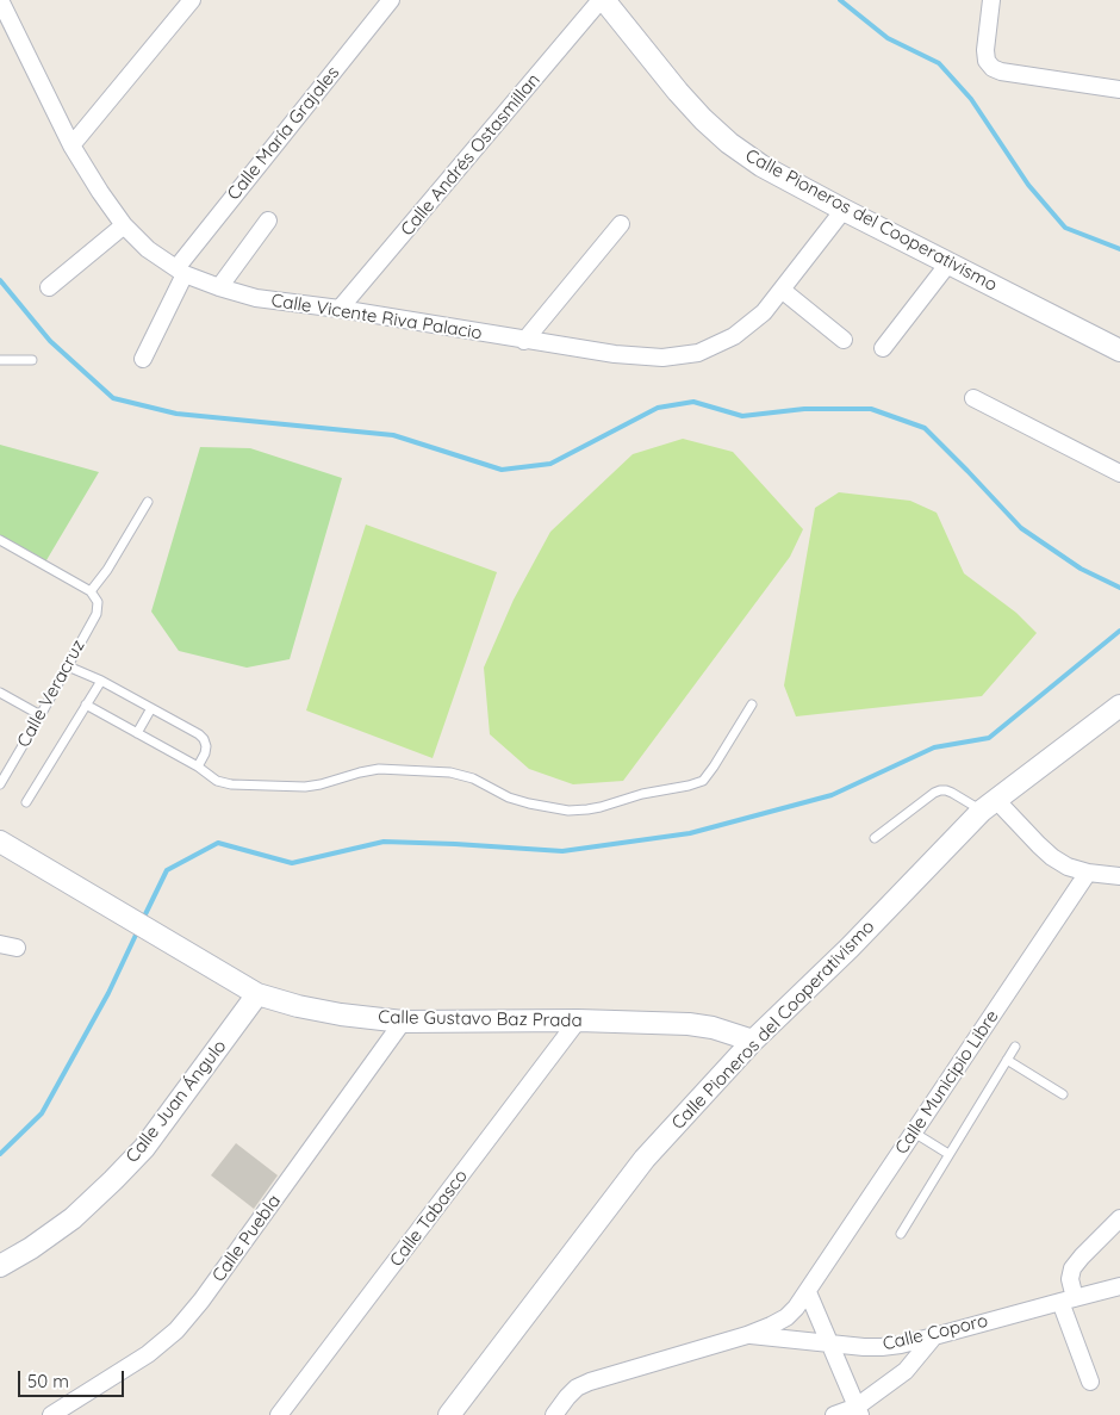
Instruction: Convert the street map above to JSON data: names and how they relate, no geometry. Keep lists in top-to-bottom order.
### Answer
{
  "streets": {
    "street": [
      "Calle María Grajales",
      "Calle Andrés Ostasmillan",
      "Calle Pioneros del Cooperativismo",
      "Calle Vicente Riva Palacio",
      "Calle Gustavo Baz Prada",
      "Calle Municipio Libre",
      "Calle Juan Ángulo",
      "Calle Tabasco",
      "Calle Puebla",
      "Calle Coporo"
    ],
    "lane": ["Calle Veracruz"]
  },
  "crossings": [
    ["Calle María Grajales", "Calle Vicente Riva Palacio"],
    ["Calle Andrés Ostasmillan", "Calle Pioneros del Cooperativismo"],
    ["Calle Andrés Ostasmillan", "Calle Vicente Riva Palacio"],
    ["Calle Pioneros del Cooperativismo", "Calle Vicente Riva Palacio"],
    ["Calle Pioneros del Cooperativismo", "Calle Gustavo Baz Prada"],
    ["Calle Gustavo Baz Prada", "Calle Juan Ángulo"],
    ["Calle Gustavo Baz Prada", "Calle Tabasco"],
    ["Calle Gustavo Baz Prada", "Calle Puebla"],
    ["Calle Municipio Libre", "Calle Coporo"]
  ],
  "scale_bar": "50 m"
}
